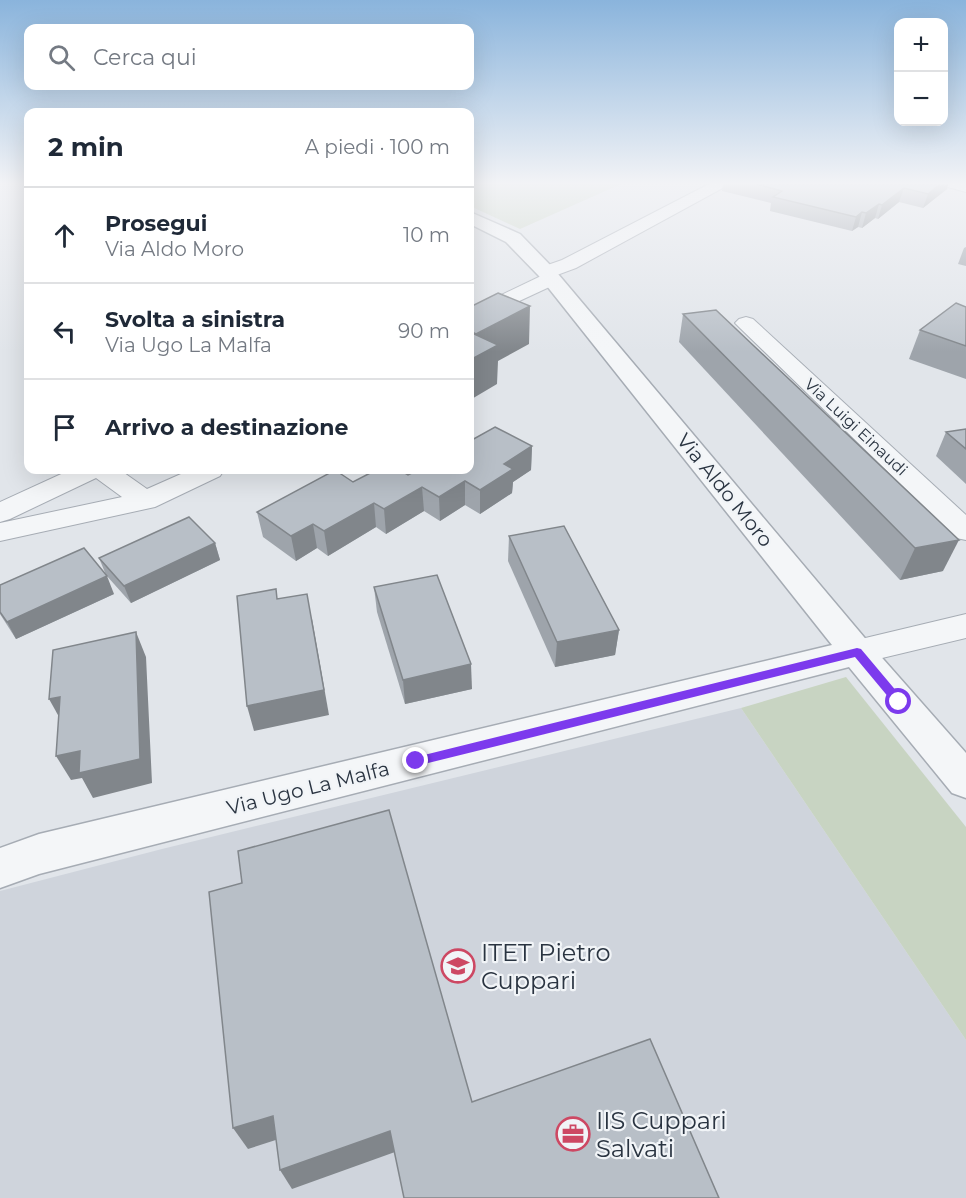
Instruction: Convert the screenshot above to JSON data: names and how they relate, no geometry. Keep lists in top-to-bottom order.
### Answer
{
  "streets": {
    "street": ["Via Luigi Einaudi", "Via Aldo Moro", "Via Ugo La Malfa"]
  },
  "crossings": [
    ["Via Aldo Moro", "Via Ugo La Malfa"]
  ],
  "places": {
    "school or university": ["ITET Pietro Cuppari"],
    "office": ["IIS Cuppari Salvati"]
  },
  "page": {
    "map_buttons": ["+", "−"],
    "search": "Cerca qui",
    "heading": ["2 min", "A piedi · 100 m"],
    "list": [
      ["Prosegui", "Via Aldo Moro", "10 m"],
      ["Svolta a sinistra", "Via Ugo La Malfa", "90 m"],
      "Arrivo a destinazione"
    ]
  }
}
